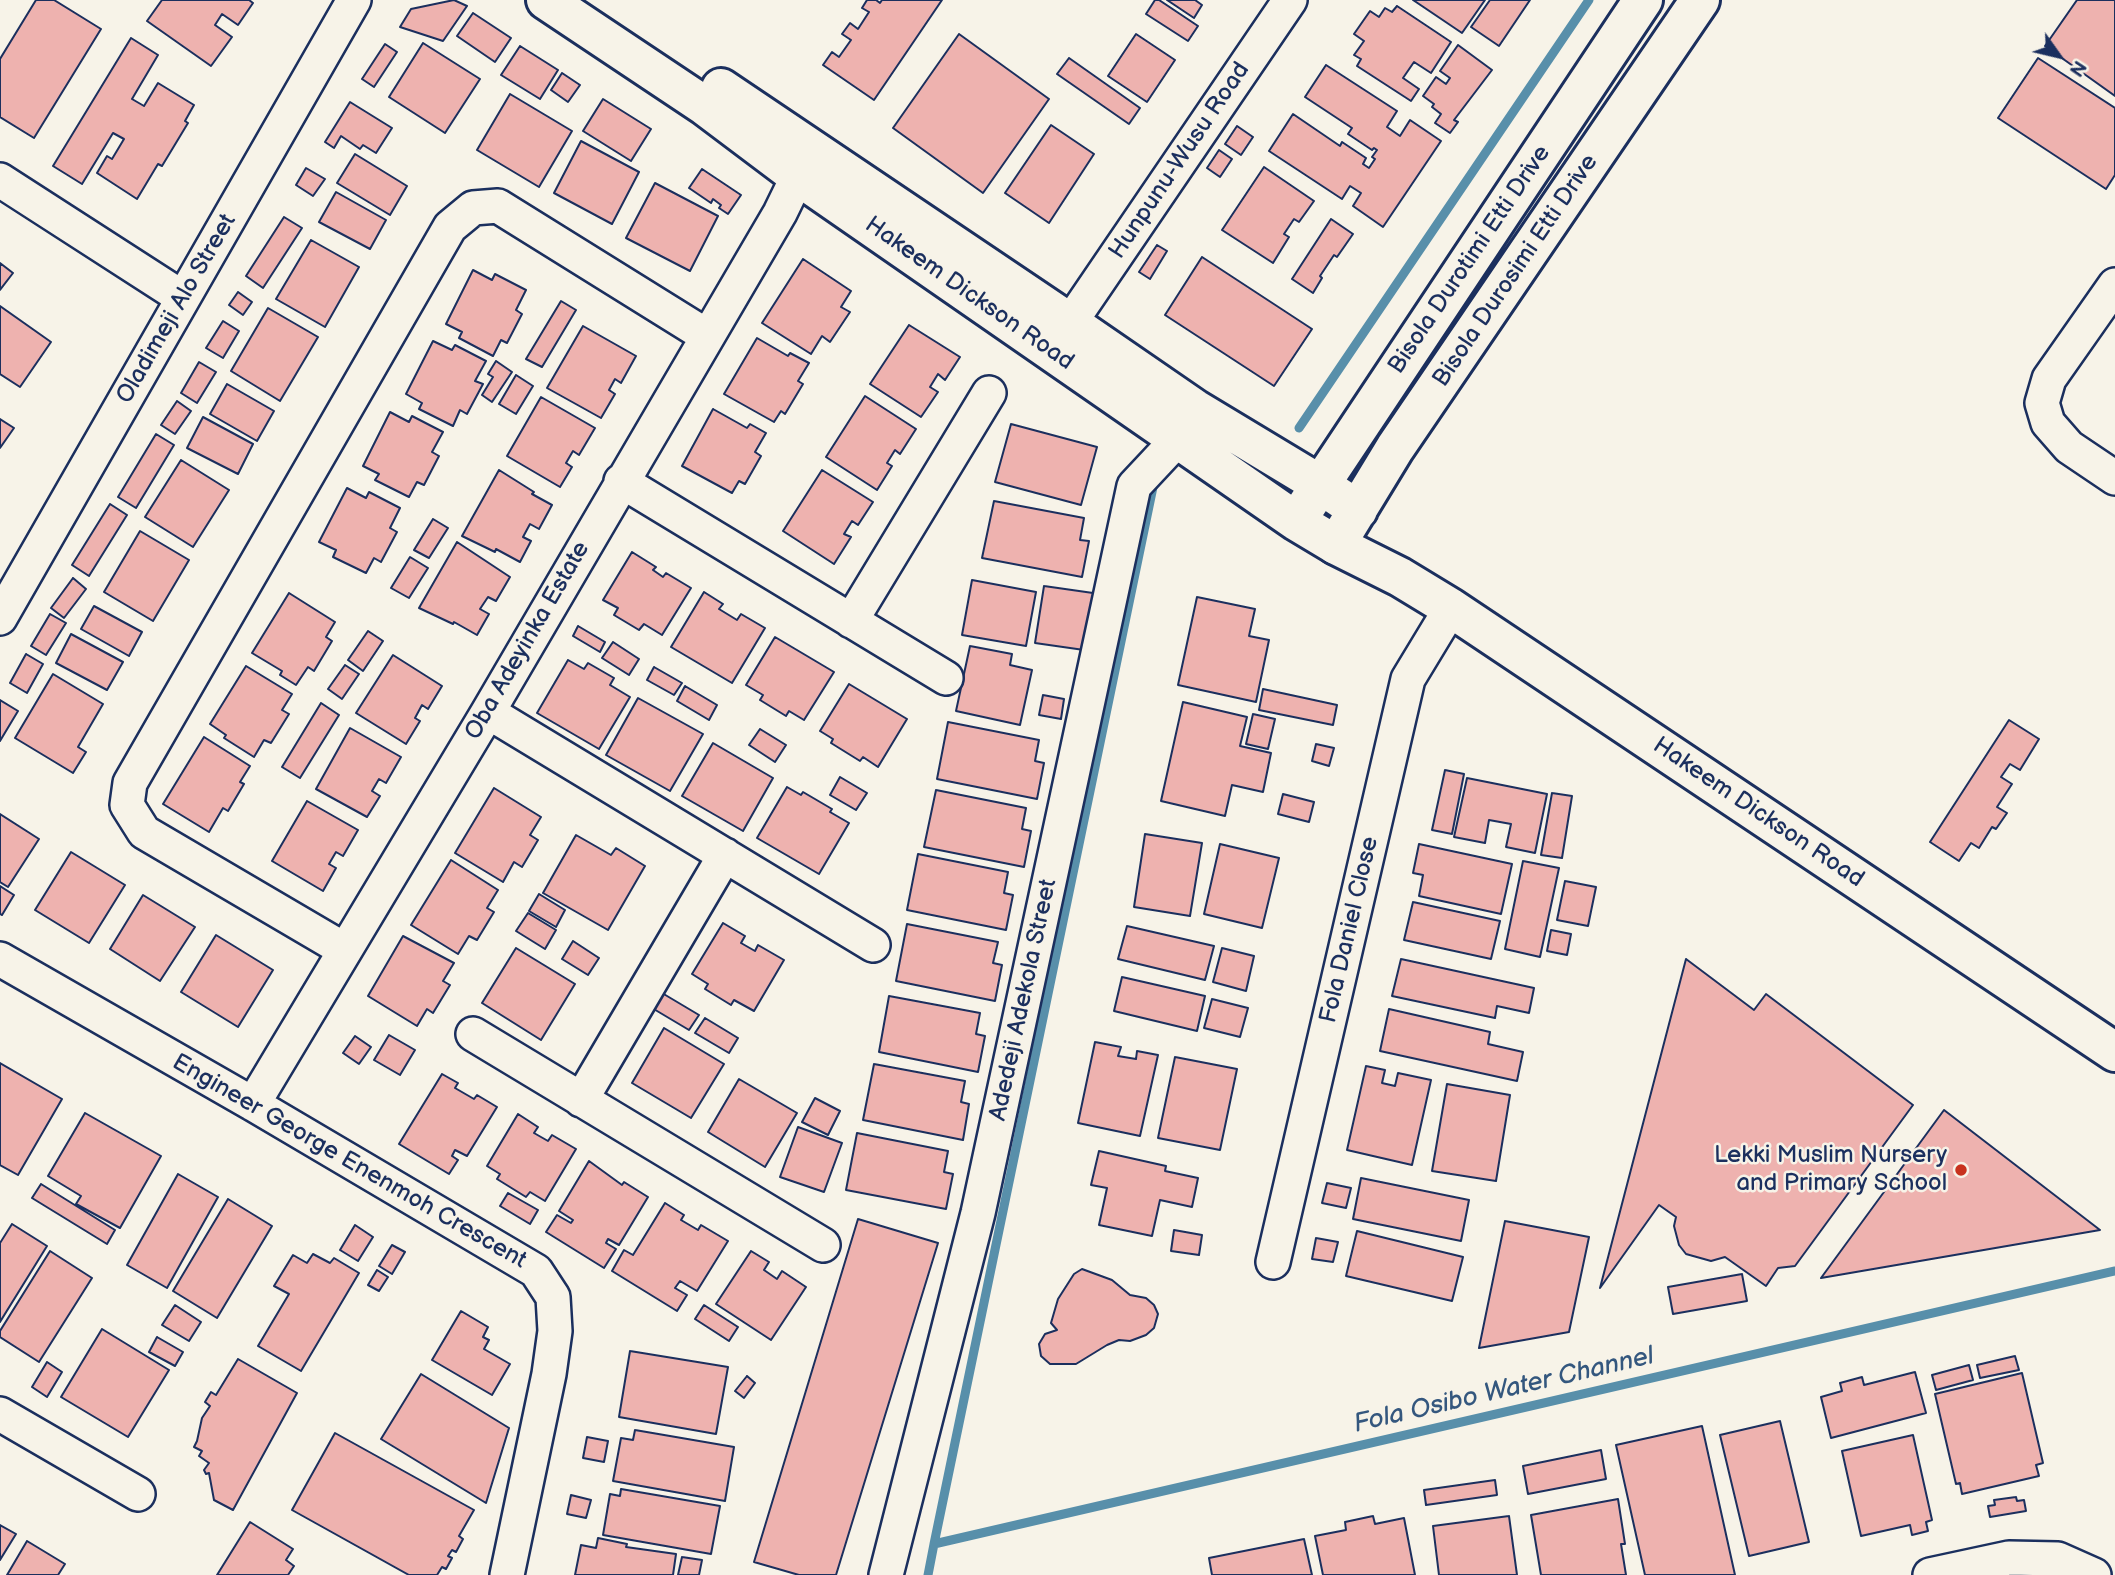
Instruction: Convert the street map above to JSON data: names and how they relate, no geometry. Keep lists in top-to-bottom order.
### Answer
{
  "streets": {
    "main road": ["Bisola Durotimi Etti Drive", "Bisola Durosimi Etti Drive", "Hakeem Dickson Road"],
    "street": [
      "Hunpunu-Wusu Road",
      "Oladimeji Alo Street",
      "Oba Adeyinka Estate",
      "Fola Daniel Close",
      "Adedeji Adekola Street",
      "Engineer George Enenmoh Crescent"
    ]
  },
  "crossings": [
    ["Hunpunu-Wusu Road", "Hakeem Dickson Road"],
    ["Bisola Durotimi Etti Drive", "Hakeem Dickson Road"],
    ["Bisola Durosimi Etti Drive", "Hakeem Dickson Road"],
    ["Hakeem Dickson Road", "Oba Adeyinka Estate"],
    ["Hakeem Dickson Road", "Fola Daniel Close"],
    ["Hakeem Dickson Road", "Adedeji Adekola Street"],
    ["Oba Adeyinka Estate", "Engineer George Enenmoh Crescent"]
  ],
  "water": ["Fola Osibo Water Channel"],
  "places": ["Lekki Muslim Nursery and Primary School"],
  "north": "bottom right"
}
